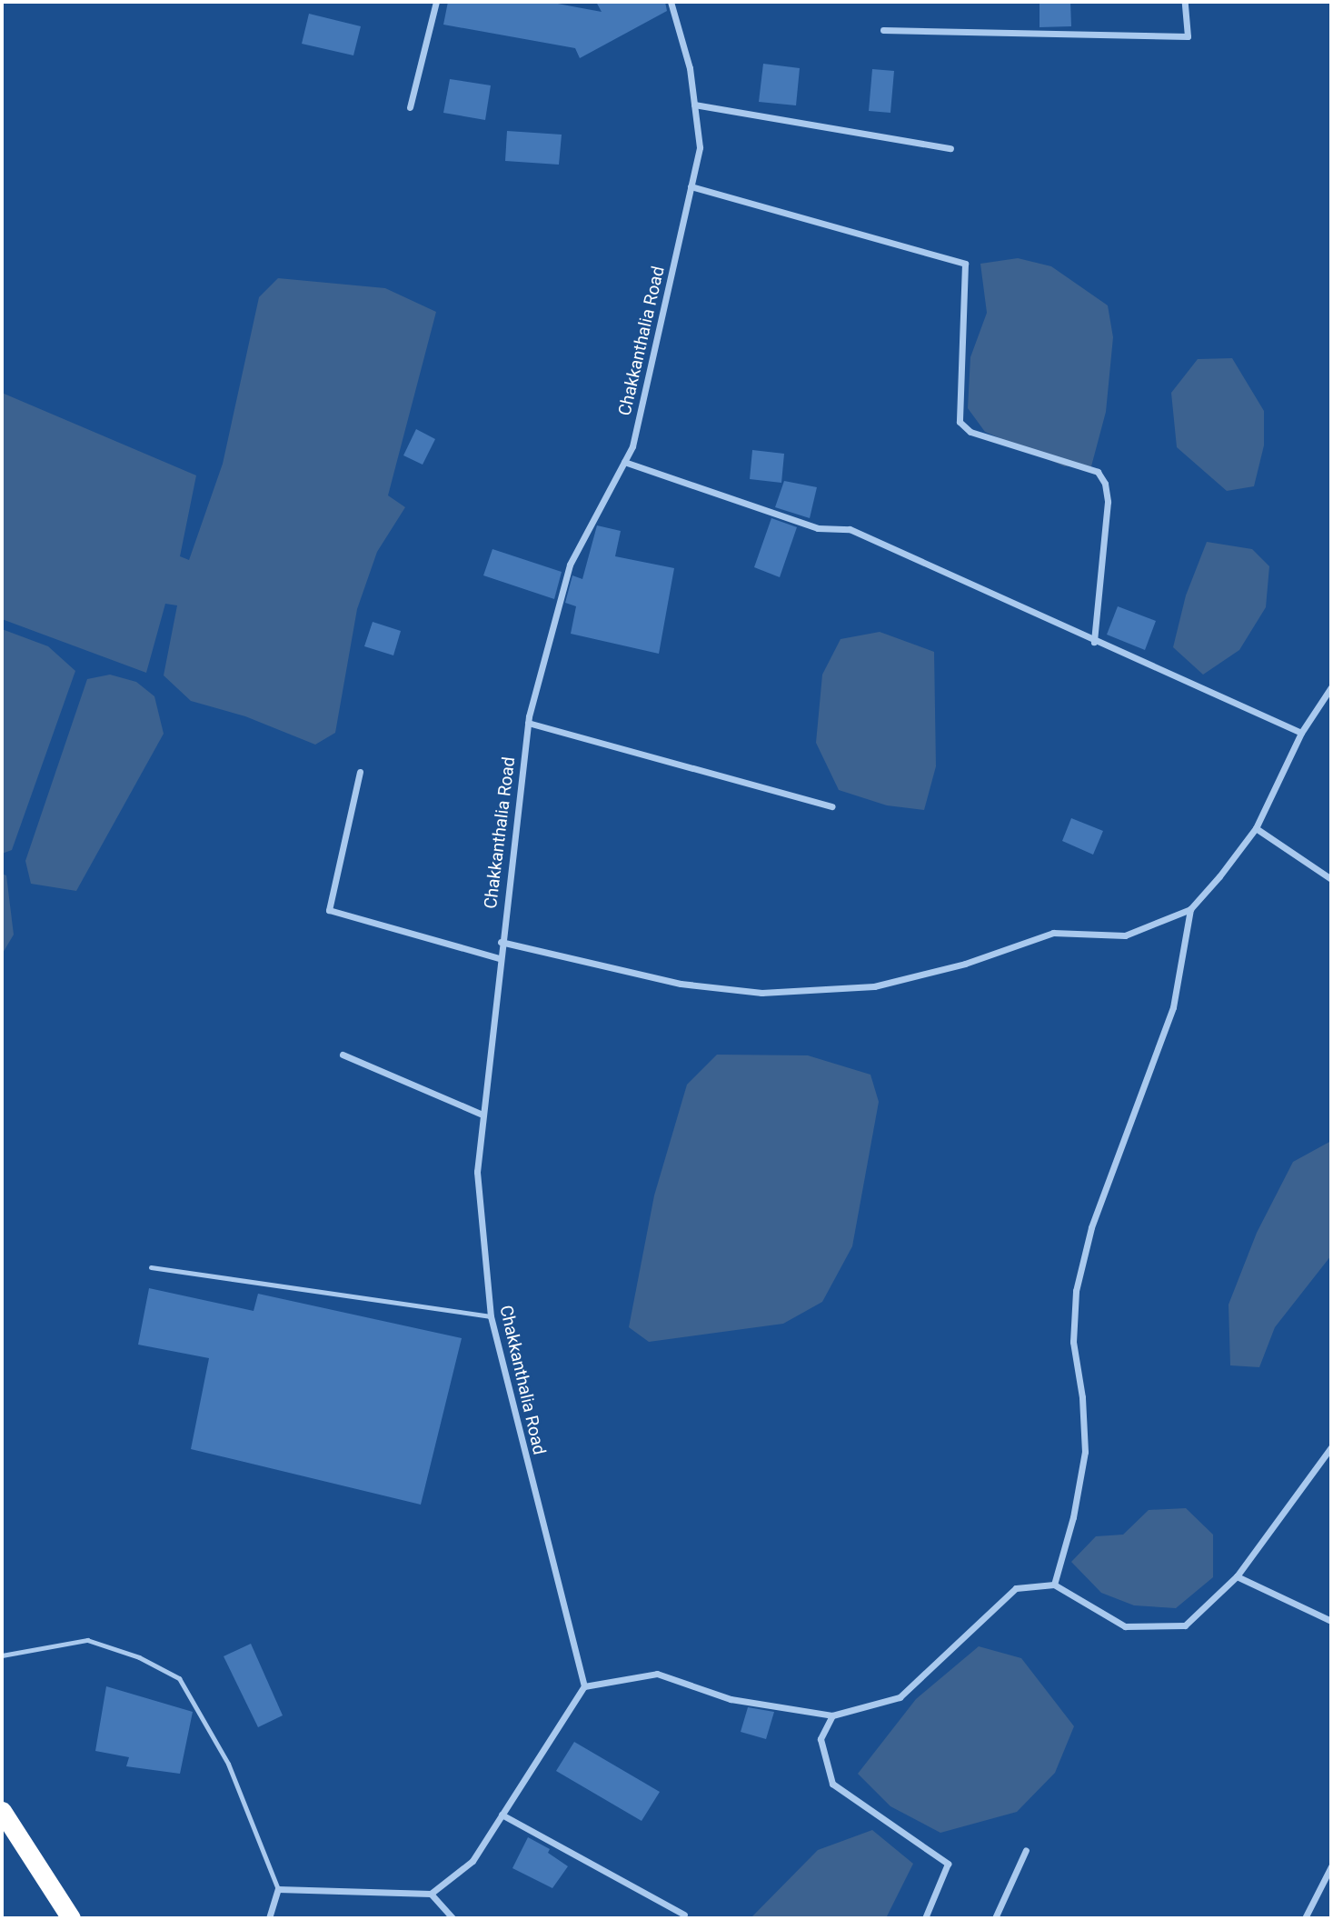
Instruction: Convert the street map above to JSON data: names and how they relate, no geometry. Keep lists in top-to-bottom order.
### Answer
{
  "streets": {
    "street": ["Chakkanthalia Road"]
  }
}
